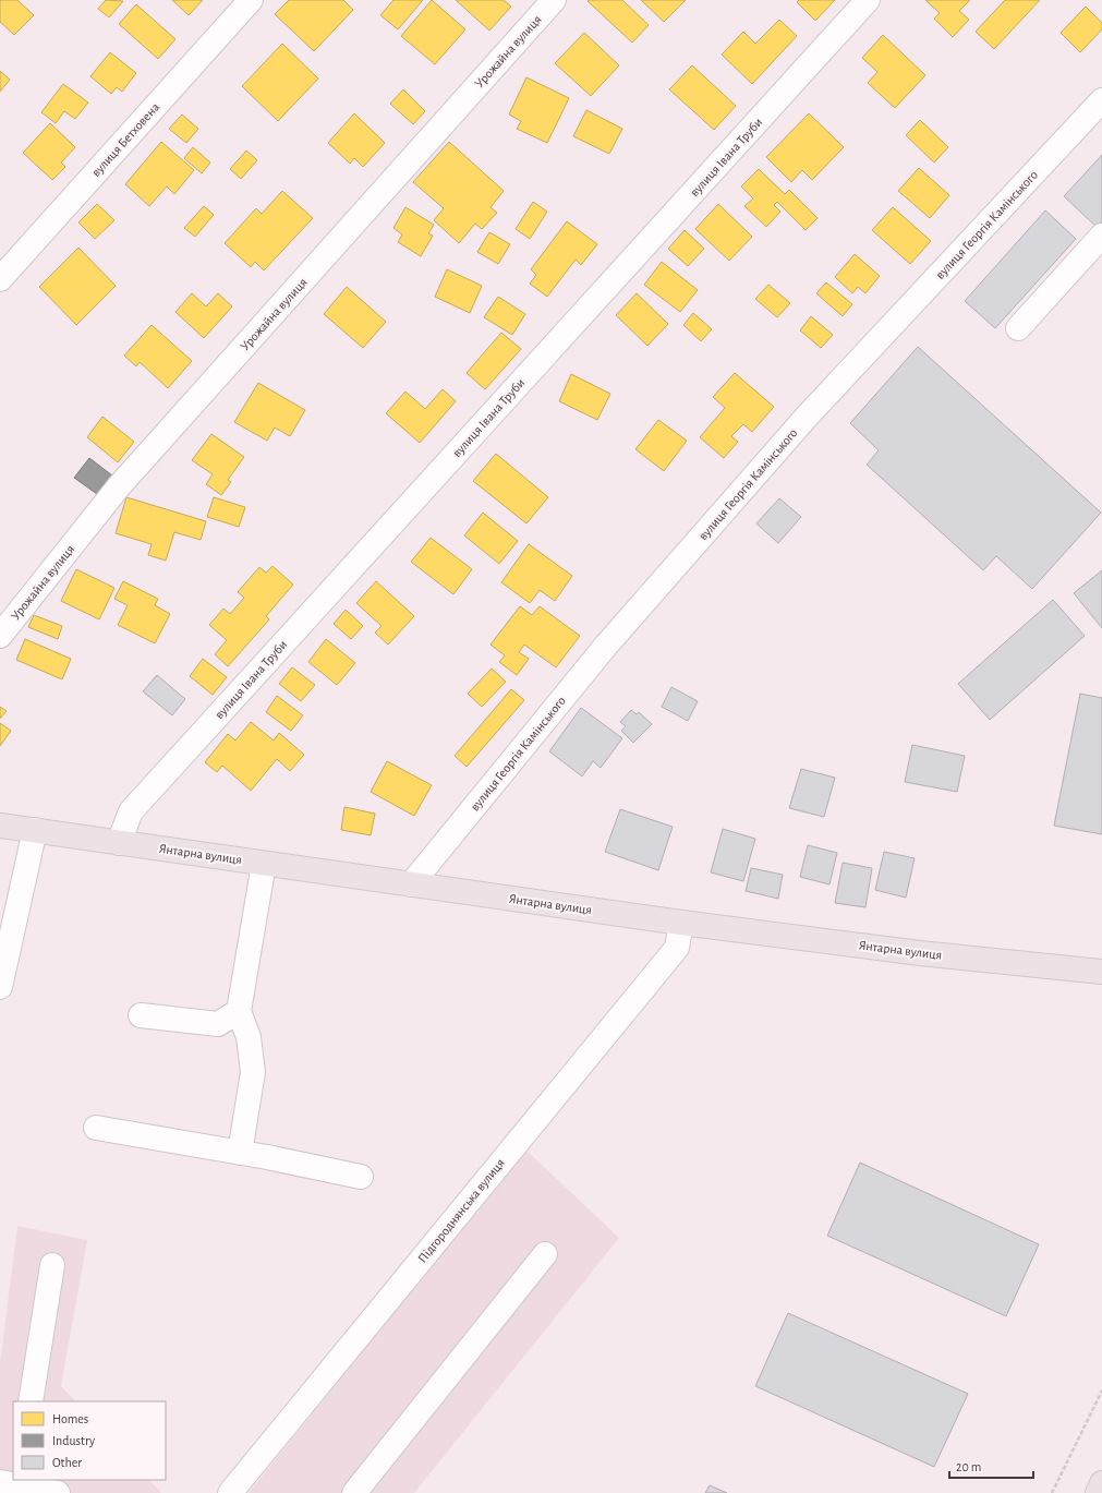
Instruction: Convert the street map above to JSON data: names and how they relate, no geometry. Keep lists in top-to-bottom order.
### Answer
{
  "streets": {
    "main road": ["Янтарна вулиця"],
    "street": [
      "Урожайна вулиця",
      "вулиця Бетховена",
      "вулиця Івана Труби",
      "вулиця Георгія Камінського",
      "Підгороднянська вулиця"
    ]
  },
  "crossings": [
    ["вулиця Івана Труби", "Янтарна вулиця"],
    ["вулиця Георгія Камінського", "Янтарна вулиця"],
    ["Янтарна вулиця", "Підгороднянська вулиця"]
  ],
  "legend": ["Homes", "Industry", "Other"],
  "scale_bar": "20 m"
}
